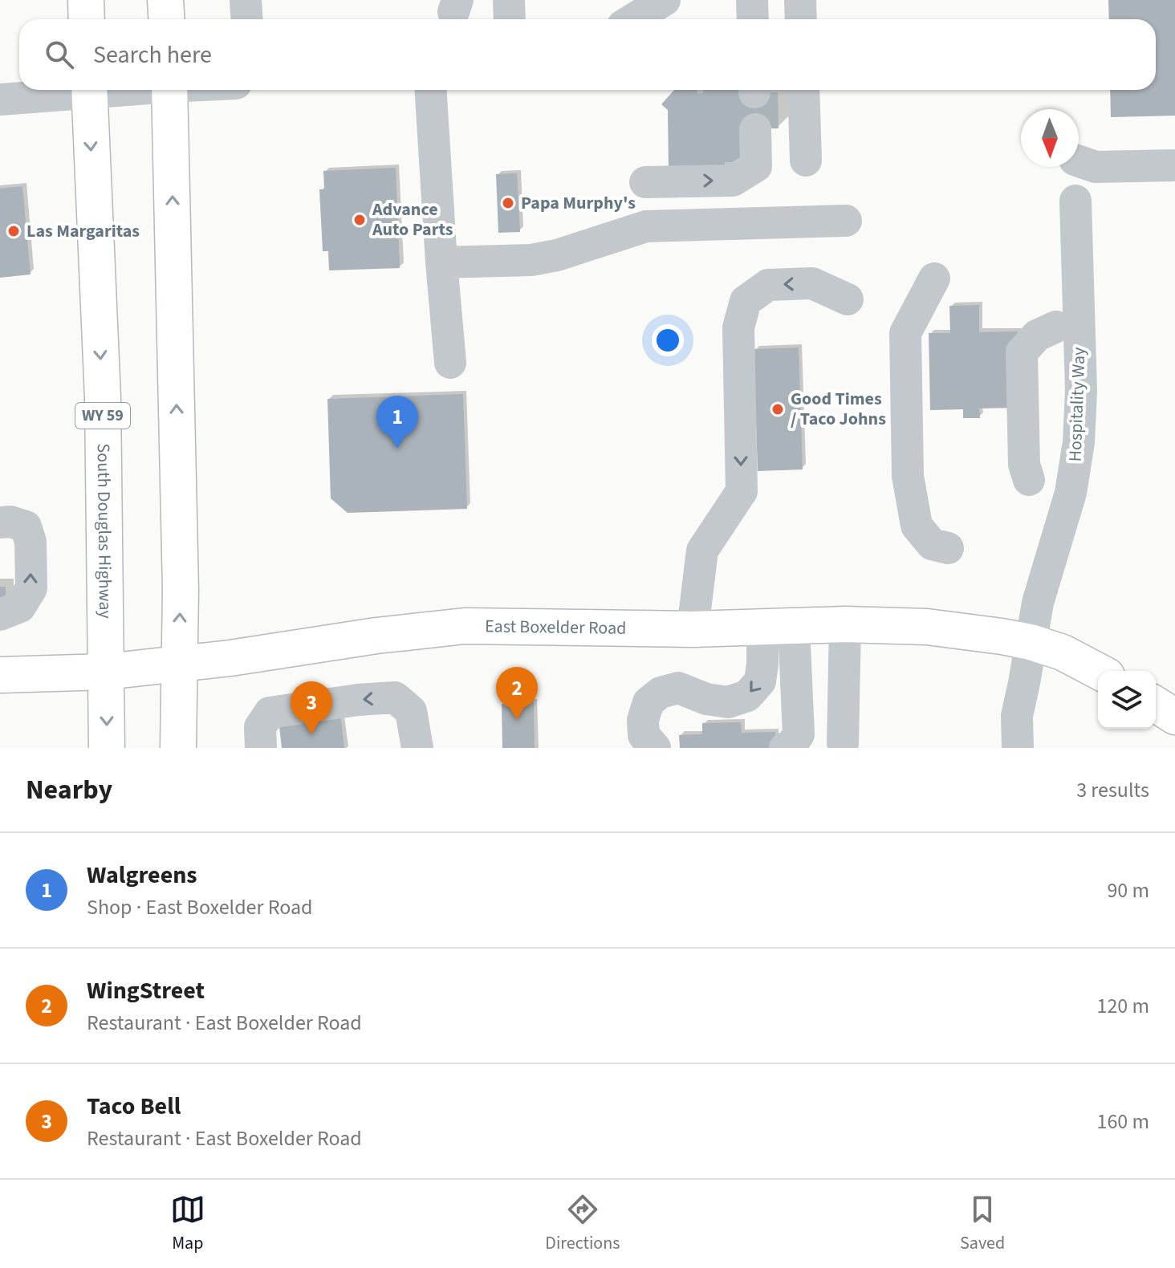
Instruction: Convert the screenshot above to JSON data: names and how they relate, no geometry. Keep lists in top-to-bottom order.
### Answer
{
  "streets": {
    "main road": ["WY 59", "South Douglas Highway", "East Boxelder Road"],
    "street": ["Hospitality Way"]
  },
  "crossings": [
    ["Hospitality Way", "East Boxelder Road"],
    ["South Douglas Highway", "East Boxelder Road"]
  ],
  "places": [
    "Papa Murphy's",
    "Advance Auto Parts",
    "Las Margaritas",
    "Good Times / Taco Johns"
  ],
  "north": "bottom",
  "page": {
    "search": "Search here",
    "pins": ["1", "2", "3"],
    "heading": ["Nearby", "3 results"],
    "list": [
      {
        "mark": "1",
        "name": "Walgreens",
        "note": "Shop · East Boxelder Road",
        "value": "90 m"
      },
      {
        "mark": "2",
        "name": "WingStreet",
        "note": "Restaurant · East Boxelder Road",
        "value": "120 m"
      },
      {
        "mark": "3",
        "name": "Taco Bell",
        "note": "Restaurant · East Boxelder Road",
        "value": "160 m"
      }
    ],
    "nav": ["Map", "Directions", "Saved"]
  }
}
